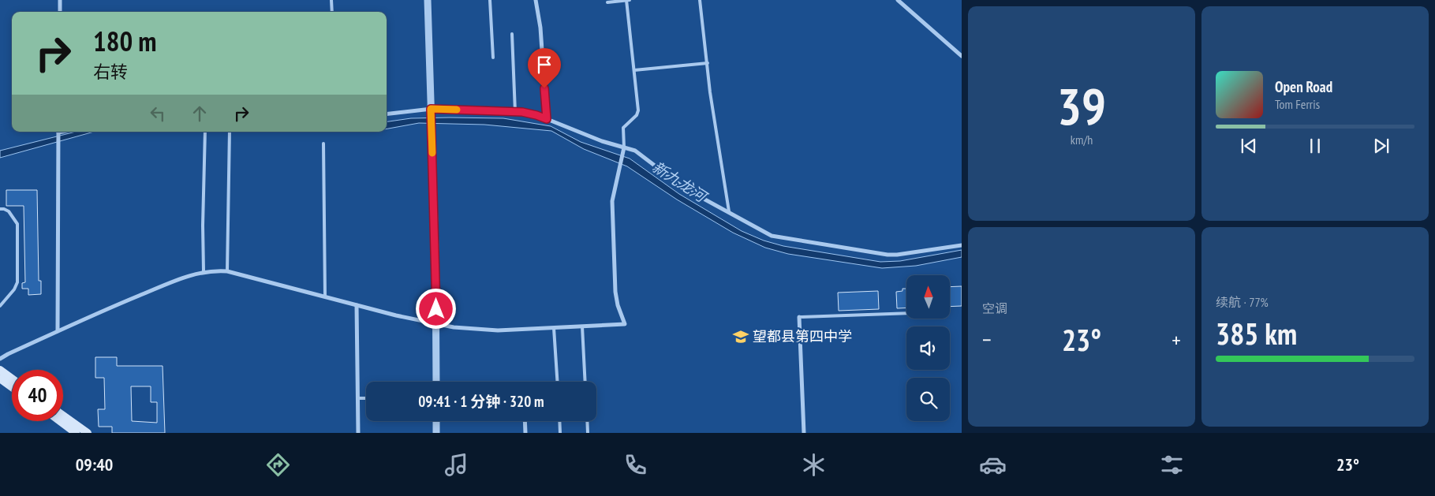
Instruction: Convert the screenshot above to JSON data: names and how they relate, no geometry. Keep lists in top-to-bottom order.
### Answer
{
  "water": ["新九龙河"],
  "places": {
    "school or university": ["望都县第四中学"]
  },
  "north": "top",
  "page": {
    "tile": [
      ["39", "km/h"],
      "空调",
      ["续航 · 77%", "385 km"]
    ],
    "turn": ["180 m", "右转"],
    "song": ["Open Road", "Tom Ferris"],
    "heat": ["−", "23°", "+"],
    "limit": "40",
    "trip": "09:41 · 1 分钟 · 320 m",
    "tabs": ["09:40", "23°"]
  }
}
